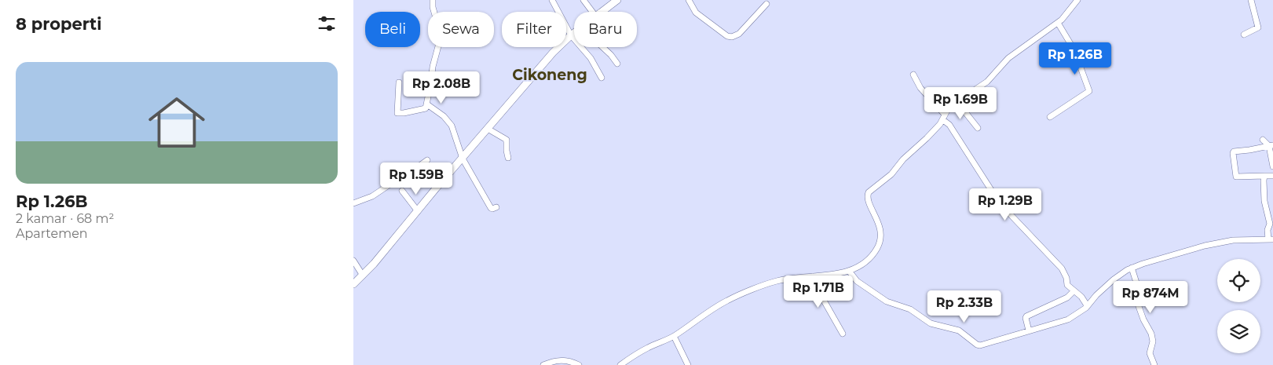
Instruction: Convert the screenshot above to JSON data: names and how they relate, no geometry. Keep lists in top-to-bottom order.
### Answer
{
  "districts": ["Cikoneng"],
  "page": {
    "heading": "8 properti",
    "chip": [
      "Beli",
      "Sewa",
      "Filter",
      "Baru"
    ],
    "price": [
      "Rp 1.26B",
      "Rp 2.08B",
      "Rp 1.69B",
      "Rp 1.59B",
      "Rp 1.29B",
      "Rp 1.71B",
      "Rp 874M",
      "Rp 2.33B"
    ],
    "list": [
      {
        "name": "Rp 1.26B",
        "note": "2 kamar · 68 m² · Apartemen"
      }
    ]
  }
}
